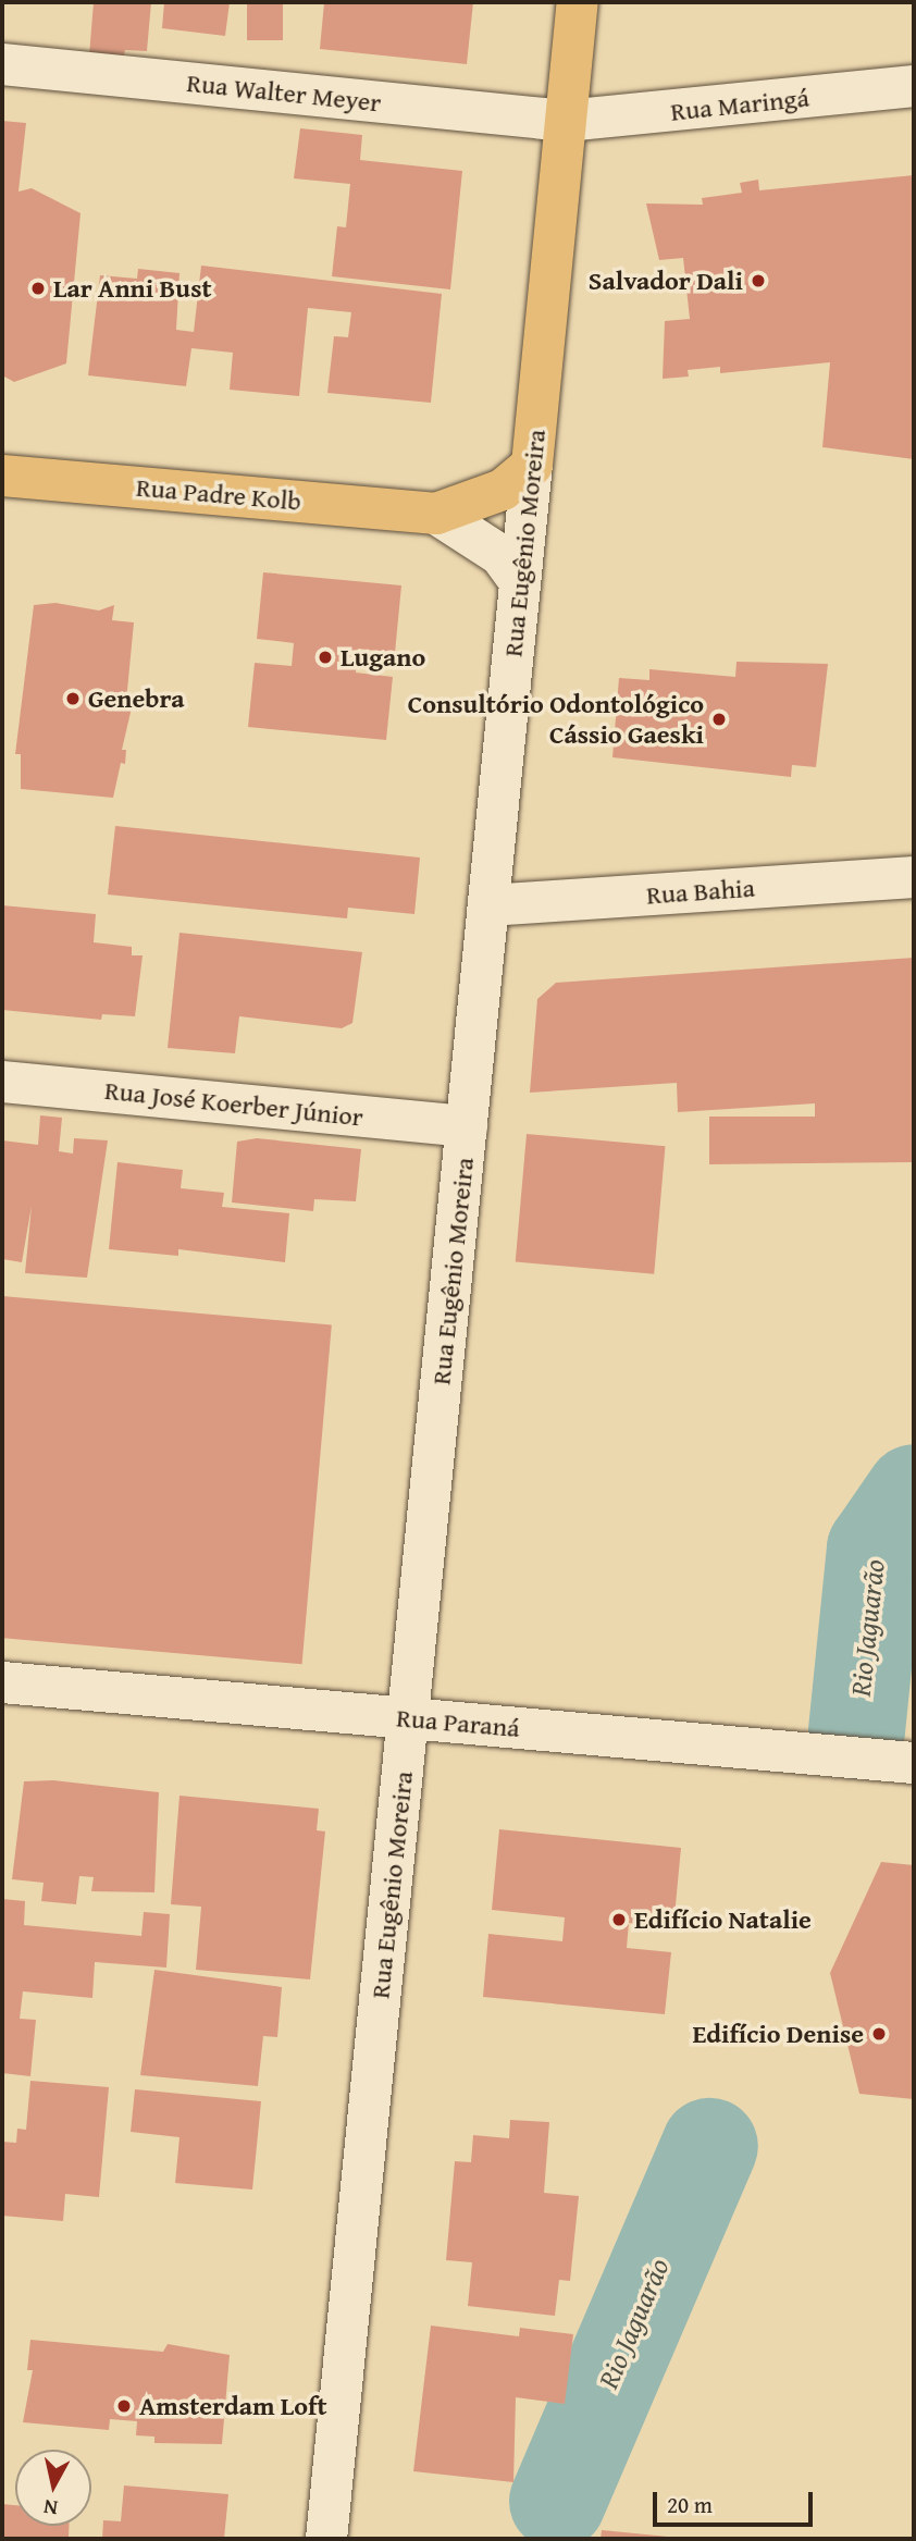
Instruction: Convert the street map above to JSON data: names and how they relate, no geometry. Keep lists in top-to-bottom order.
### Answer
{
  "streets": {
    "main road": ["Rua Padre Kolb", "Rua Eugênio Moreira"],
    "street": [
      "Rua Walter Meyer",
      "Rua Maringá",
      "Rua Bahia",
      "Rua José Koerber Júnior",
      "Rua Paraná"
    ]
  },
  "crossings": [
    ["Rua Walter Meyer", "Rua Maringá"],
    ["Rua Walter Meyer", "Rua Eugênio Moreira"],
    ["Rua Maringá", "Rua Eugênio Moreira"],
    ["Rua Padre Kolb", "Rua Eugênio Moreira"],
    ["Rua Eugênio Moreira", "Rua Bahia"],
    ["Rua Eugênio Moreira", "Rua José Koerber Júnior"],
    ["Rua Eugênio Moreira", "Rua Paraná"]
  ],
  "water": ["Rio Jaguarão"],
  "places": [
    "Salvador Dali",
    "Lar Anni Bust",
    "Lugano",
    "Genebra",
    "Consultório Odontológico Cássio Gaeski",
    "Edifício Natalie",
    "Edifício Denise",
    "Amsterdam Loft"
  ],
  "scale_bar": "20 m",
  "north": "bottom"
}
